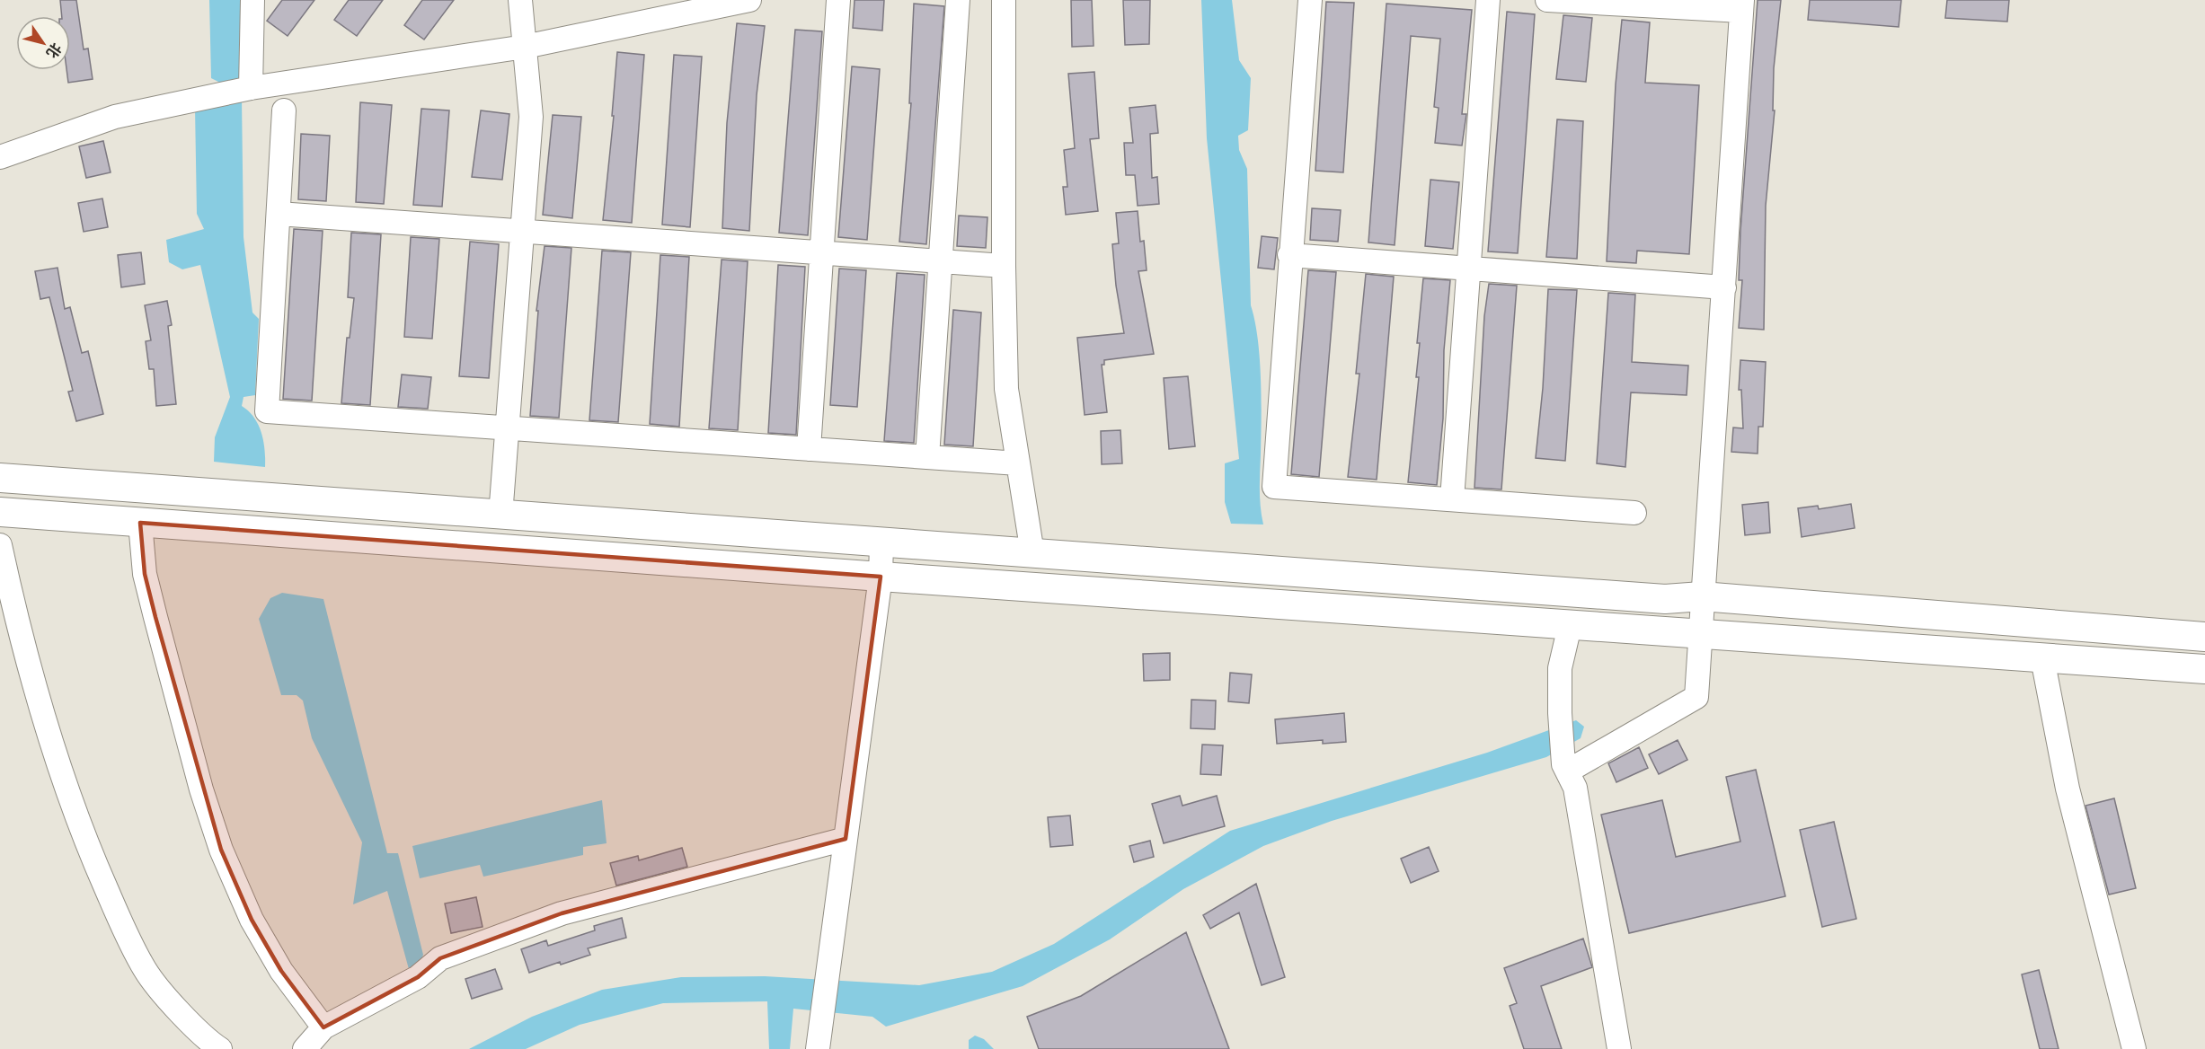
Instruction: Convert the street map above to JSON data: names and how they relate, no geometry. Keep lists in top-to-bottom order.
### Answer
{
  "north": "bottom right"
}
